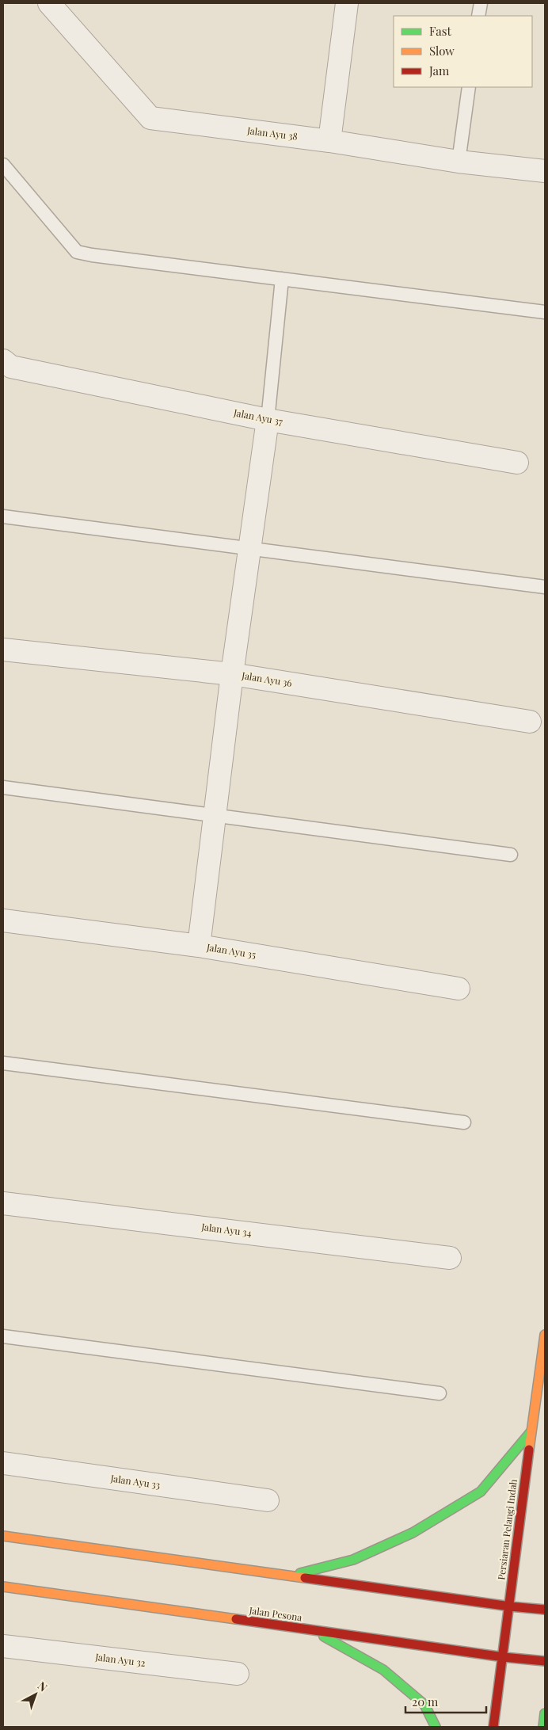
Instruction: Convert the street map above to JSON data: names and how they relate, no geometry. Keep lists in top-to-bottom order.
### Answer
{
  "streets": {
    "street": [
      "Jalan Ayu 38",
      "Jalan Ayu 37",
      "Jalan Ayu 36",
      "Jalan Ayu 35",
      "Jalan Ayu 34",
      "Jalan Ayu 33",
      "Persiaran Pelangi Indah",
      "Jalan Pesona",
      "Jalan Ayu 32"
    ]
  },
  "crossings": [
    ["Persiaran Pelangi Indah", "Jalan Pesona"]
  ],
  "legend": ["Fast", "Slow", "Jam"],
  "scale_bar": "20 m",
  "north": "top right"
}
